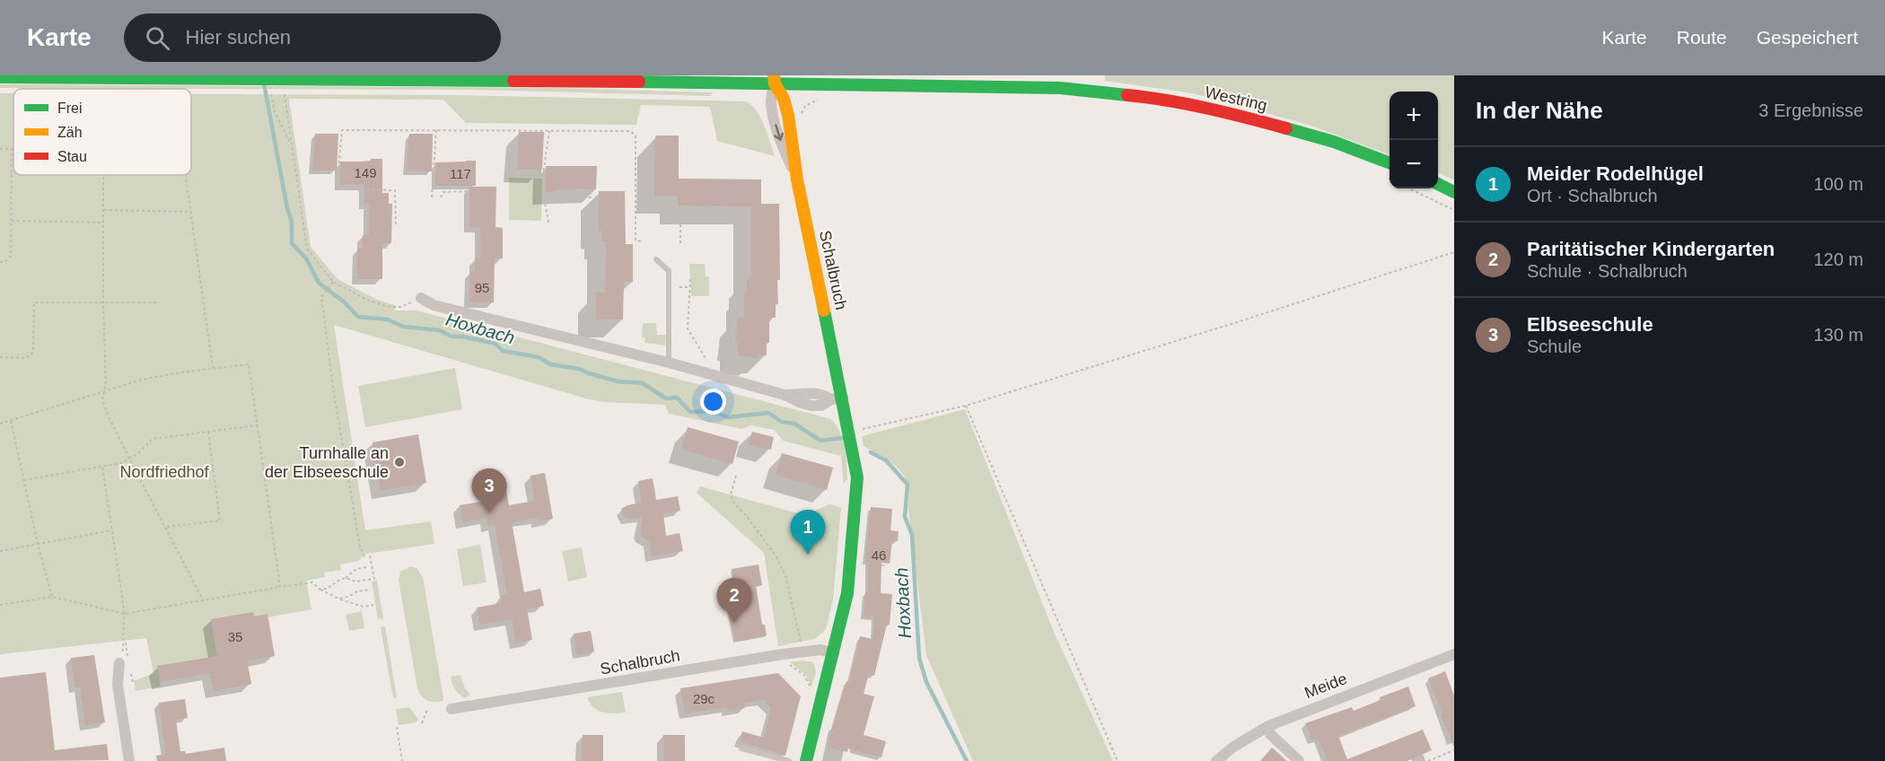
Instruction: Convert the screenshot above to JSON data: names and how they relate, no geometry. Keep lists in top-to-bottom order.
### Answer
{
  "streets": {
    "main road": ["Westring", "Schalbruch"],
    "street": ["Meide"]
  },
  "crossings": [
    ["Westring", "Schalbruch"]
  ],
  "water": ["Hoxbach"],
  "parks": ["Nordfriedhof"],
  "places": ["Turnhalle an der Elbseeschule"],
  "house_numbers": [
    "149",
    "117",
    "95",
    "46",
    "35",
    "29c"
  ],
  "legend": ["Frei", "Zäh", "Stau"],
  "page": {
    "header": "Karte",
    "search": "Hier suchen",
    "nav": ["Karte", "Route", "Gespeichert"],
    "heading": ["In der Nähe", "3 Ergebnisse"],
    "map_buttons": ["+", "−"],
    "list": [
      {
        "mark": "1",
        "name": "Meider Rodelhügel",
        "note": "Ort · Schalbruch",
        "value": "100 m"
      },
      {
        "mark": "2",
        "name": "Paritätischer Kindergarten",
        "note": "Schule · Schalbruch",
        "value": "120 m"
      },
      {
        "mark": "3",
        "name": "Elbseeschule",
        "note": "Schule",
        "value": "130 m"
      }
    ],
    "pins": ["3", "1", "2"]
  }
}
